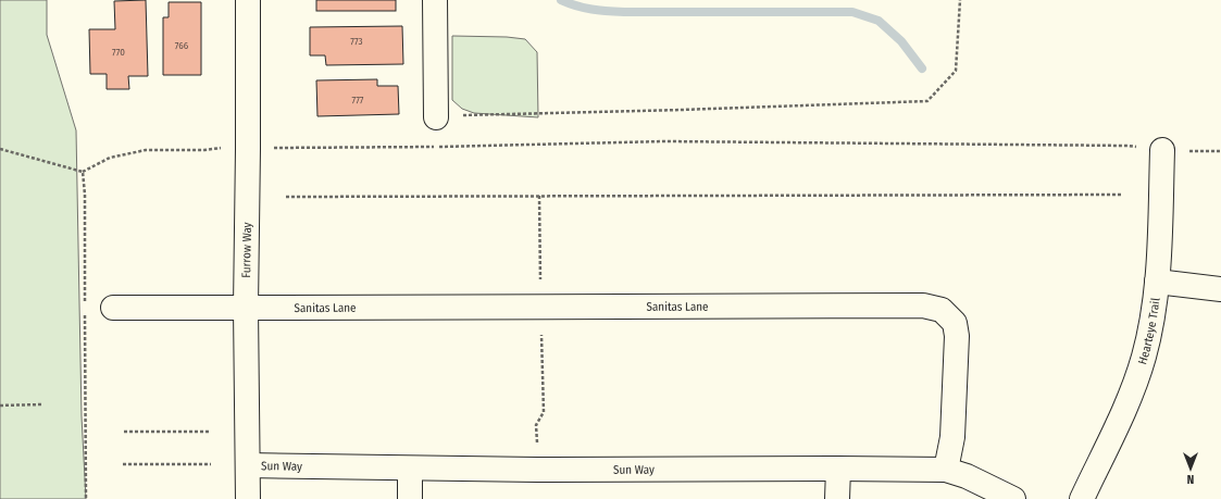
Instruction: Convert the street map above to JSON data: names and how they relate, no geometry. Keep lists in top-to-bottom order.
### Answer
{
  "streets": {
    "street": [
      "Furrow Way",
      "Sanitas Lane",
      "Hearteye Trail",
      "Sun Way"
    ]
  },
  "crossings": [
    ["Furrow Way", "Sanitas Lane"],
    ["Furrow Way", "Sun Way"],
    ["Sanitas Lane", "Sun Way"]
  ],
  "house_numbers": [
    "773",
    "766",
    "770",
    "777"
  ],
  "north": "bottom"
}
